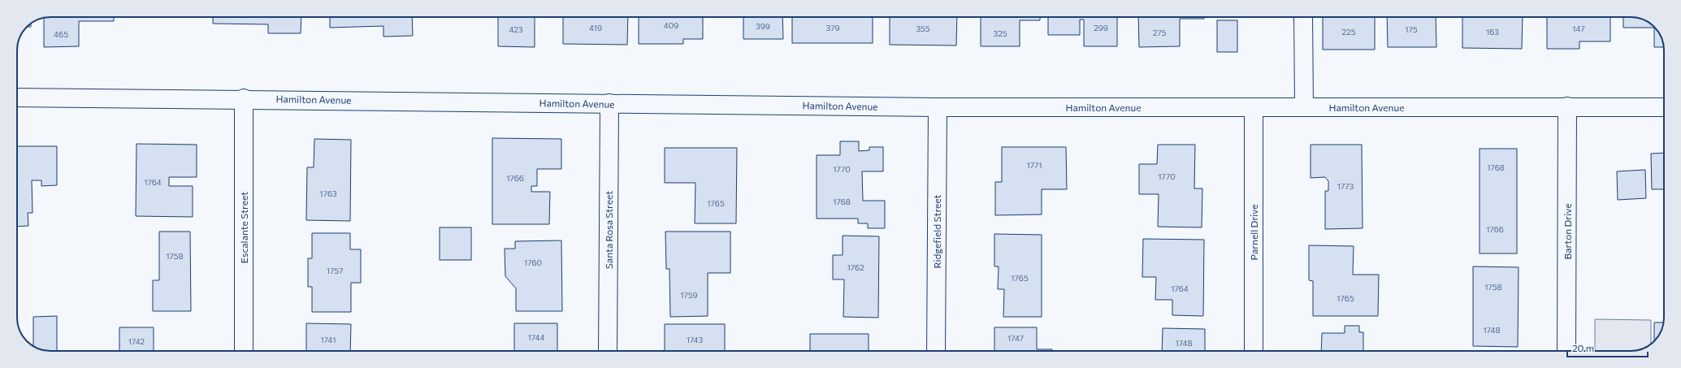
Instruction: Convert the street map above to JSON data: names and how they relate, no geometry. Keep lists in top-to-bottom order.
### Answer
{
  "streets": {
    "street": [
      "Hamilton Avenue",
      "Escalante Street",
      "Santa Rosa Street",
      "Ridgefield Street",
      "Barton Drive",
      "Parnell Drive"
    ]
  },
  "crossings": [
    ["Hamilton Avenue", "Escalante Street"],
    ["Hamilton Avenue", "Santa Rosa Street"],
    ["Hamilton Avenue", "Ridgefield Street"],
    ["Hamilton Avenue", "Barton Drive"],
    ["Hamilton Avenue", "Parnell Drive"]
  ],
  "house_numbers": [
    "409",
    "399",
    "419",
    "379",
    "299",
    "355",
    "147",
    "423",
    "175",
    "225",
    "163",
    "275",
    "325",
    "465",
    "1771",
    "1768",
    "1770",
    "1770",
    "1766",
    "1764",
    "1773",
    "1763",
    "1768",
    "1765",
    "1766",
    "1758",
    "1760",
    "1762",
    "1757",
    "1765",
    "1758",
    "1764",
    "1759",
    "1765",
    "1748",
    "1744",
    "1747",
    "1741",
    "1743",
    "1742",
    "1748"
  ],
  "scale_bar": "20 m"
}
